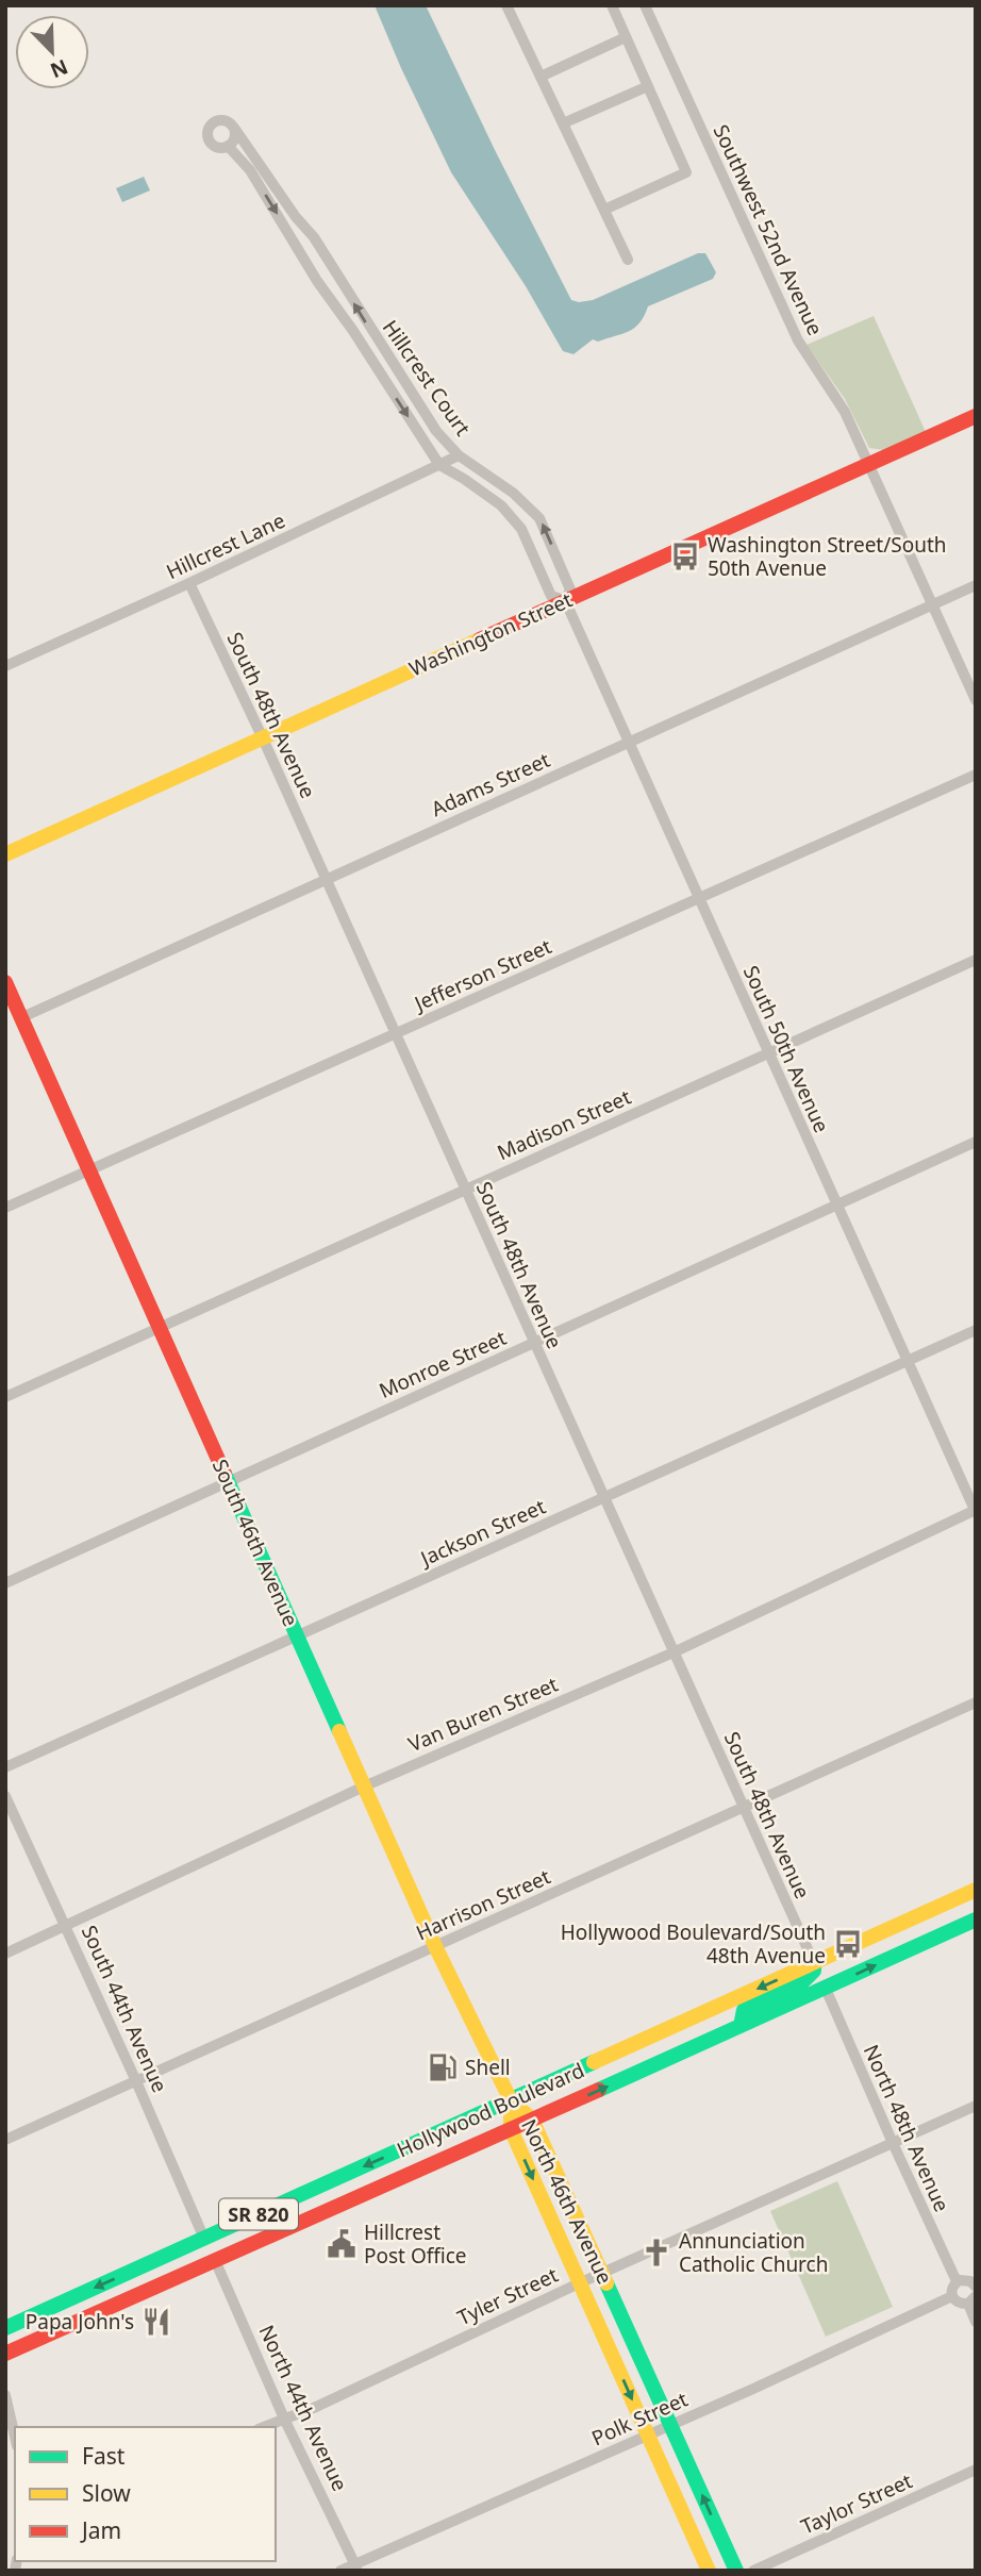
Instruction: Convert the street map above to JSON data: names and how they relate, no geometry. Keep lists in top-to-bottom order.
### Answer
{
  "streets": {
    "main road": [
      "Washington Street",
      "South 46th Avenue",
      "Hollywood Boulevard",
      "North 46th Avenue",
      "SR 820"
    ],
    "street": [
      "Southwest 52nd Avenue",
      "Hillcrest Court",
      "Hillcrest Lane",
      "South 48th Avenue",
      "Adams Street",
      "Jefferson Street",
      "South 50th Avenue",
      "Madison Street",
      "Monroe Street",
      "Jackson Street",
      "Van Buren Street",
      "Harrison Street",
      "South 44th Avenue",
      "North 48th Avenue",
      "Tyler Street",
      "North 44th Avenue",
      "Polk Street",
      "Taylor Street"
    ]
  },
  "crossings": [
    ["Southwest 52nd Avenue", "Washington Street"],
    ["Southwest 52nd Avenue", "Adams Street"],
    ["Hillcrest Court", "Hillcrest Lane"],
    ["Hillcrest Court", "Washington Street"],
    ["Hillcrest Court", "South 50th Avenue"],
    ["Hillcrest Lane", "South 48th Avenue"],
    ["Washington Street", "South 48th Avenue"],
    ["Washington Street", "South 50th Avenue"],
    ["South 48th Avenue", "Adams Street"],
    ["South 48th Avenue", "Jefferson Street"],
    ["South 48th Avenue", "Madison Street"],
    ["South 48th Avenue", "Monroe Street"],
    ["South 48th Avenue", "Jackson Street"],
    ["South 48th Avenue", "Van Buren Street"],
    ["South 48th Avenue", "Harrison Street"],
    ["South 48th Avenue", "Hollywood Boulevard"],
    ["Adams Street", "South 50th Avenue"],
    ["Adams Street", "South 46th Avenue"],
    ["Jefferson Street", "South 50th Avenue"],
    ["Jefferson Street", "South 46th Avenue"],
    ["South 50th Avenue", "Madison Street"],
    ["South 50th Avenue", "Monroe Street"],
    ["South 50th Avenue", "Jackson Street"],
    ["South 50th Avenue", "Van Buren Street"],
    ["Madison Street", "South 46th Avenue"],
    ["Monroe Street", "South 46th Avenue"],
    ["Jackson Street", "South 46th Avenue"],
    ["South 46th Avenue", "Van Buren Street"],
    ["South 46th Avenue", "Harrison Street"],
    ["South 46th Avenue", "Hollywood Boulevard"],
    ["South 46th Avenue", "North 46th Avenue"],
    ["Van Buren Street", "South 44th Avenue"],
    ["Harrison Street", "South 44th Avenue"],
    ["South 44th Avenue", "Hollywood Boulevard"],
    ["Hollywood Boulevard", "North 48th Avenue"],
    ["Hollywood Boulevard", "North 46th Avenue"],
    ["Hollywood Boulevard", "North 44th Avenue"],
    ["North 48th Avenue", "Tyler Street"],
    ["North 46th Avenue", "Tyler Street"],
    ["North 46th Avenue", "Polk Street"],
    ["Tyler Street", "North 44th Avenue"],
    ["North 44th Avenue", "Polk Street"]
  ],
  "places": {
    "bus stop": ["Washington Street/South 50th Avenue", "Hollywood Boulevard/South 48th Avenue"],
    "fuel station": ["Shell"],
    "public building": ["Hillcrest Post Office"],
    "church": ["Annunciation Catholic Church"],
    "restaurant": ["Papa John's"]
  },
  "legend": ["Fast", "Slow", "Jam"],
  "north": "bottom right"
}
